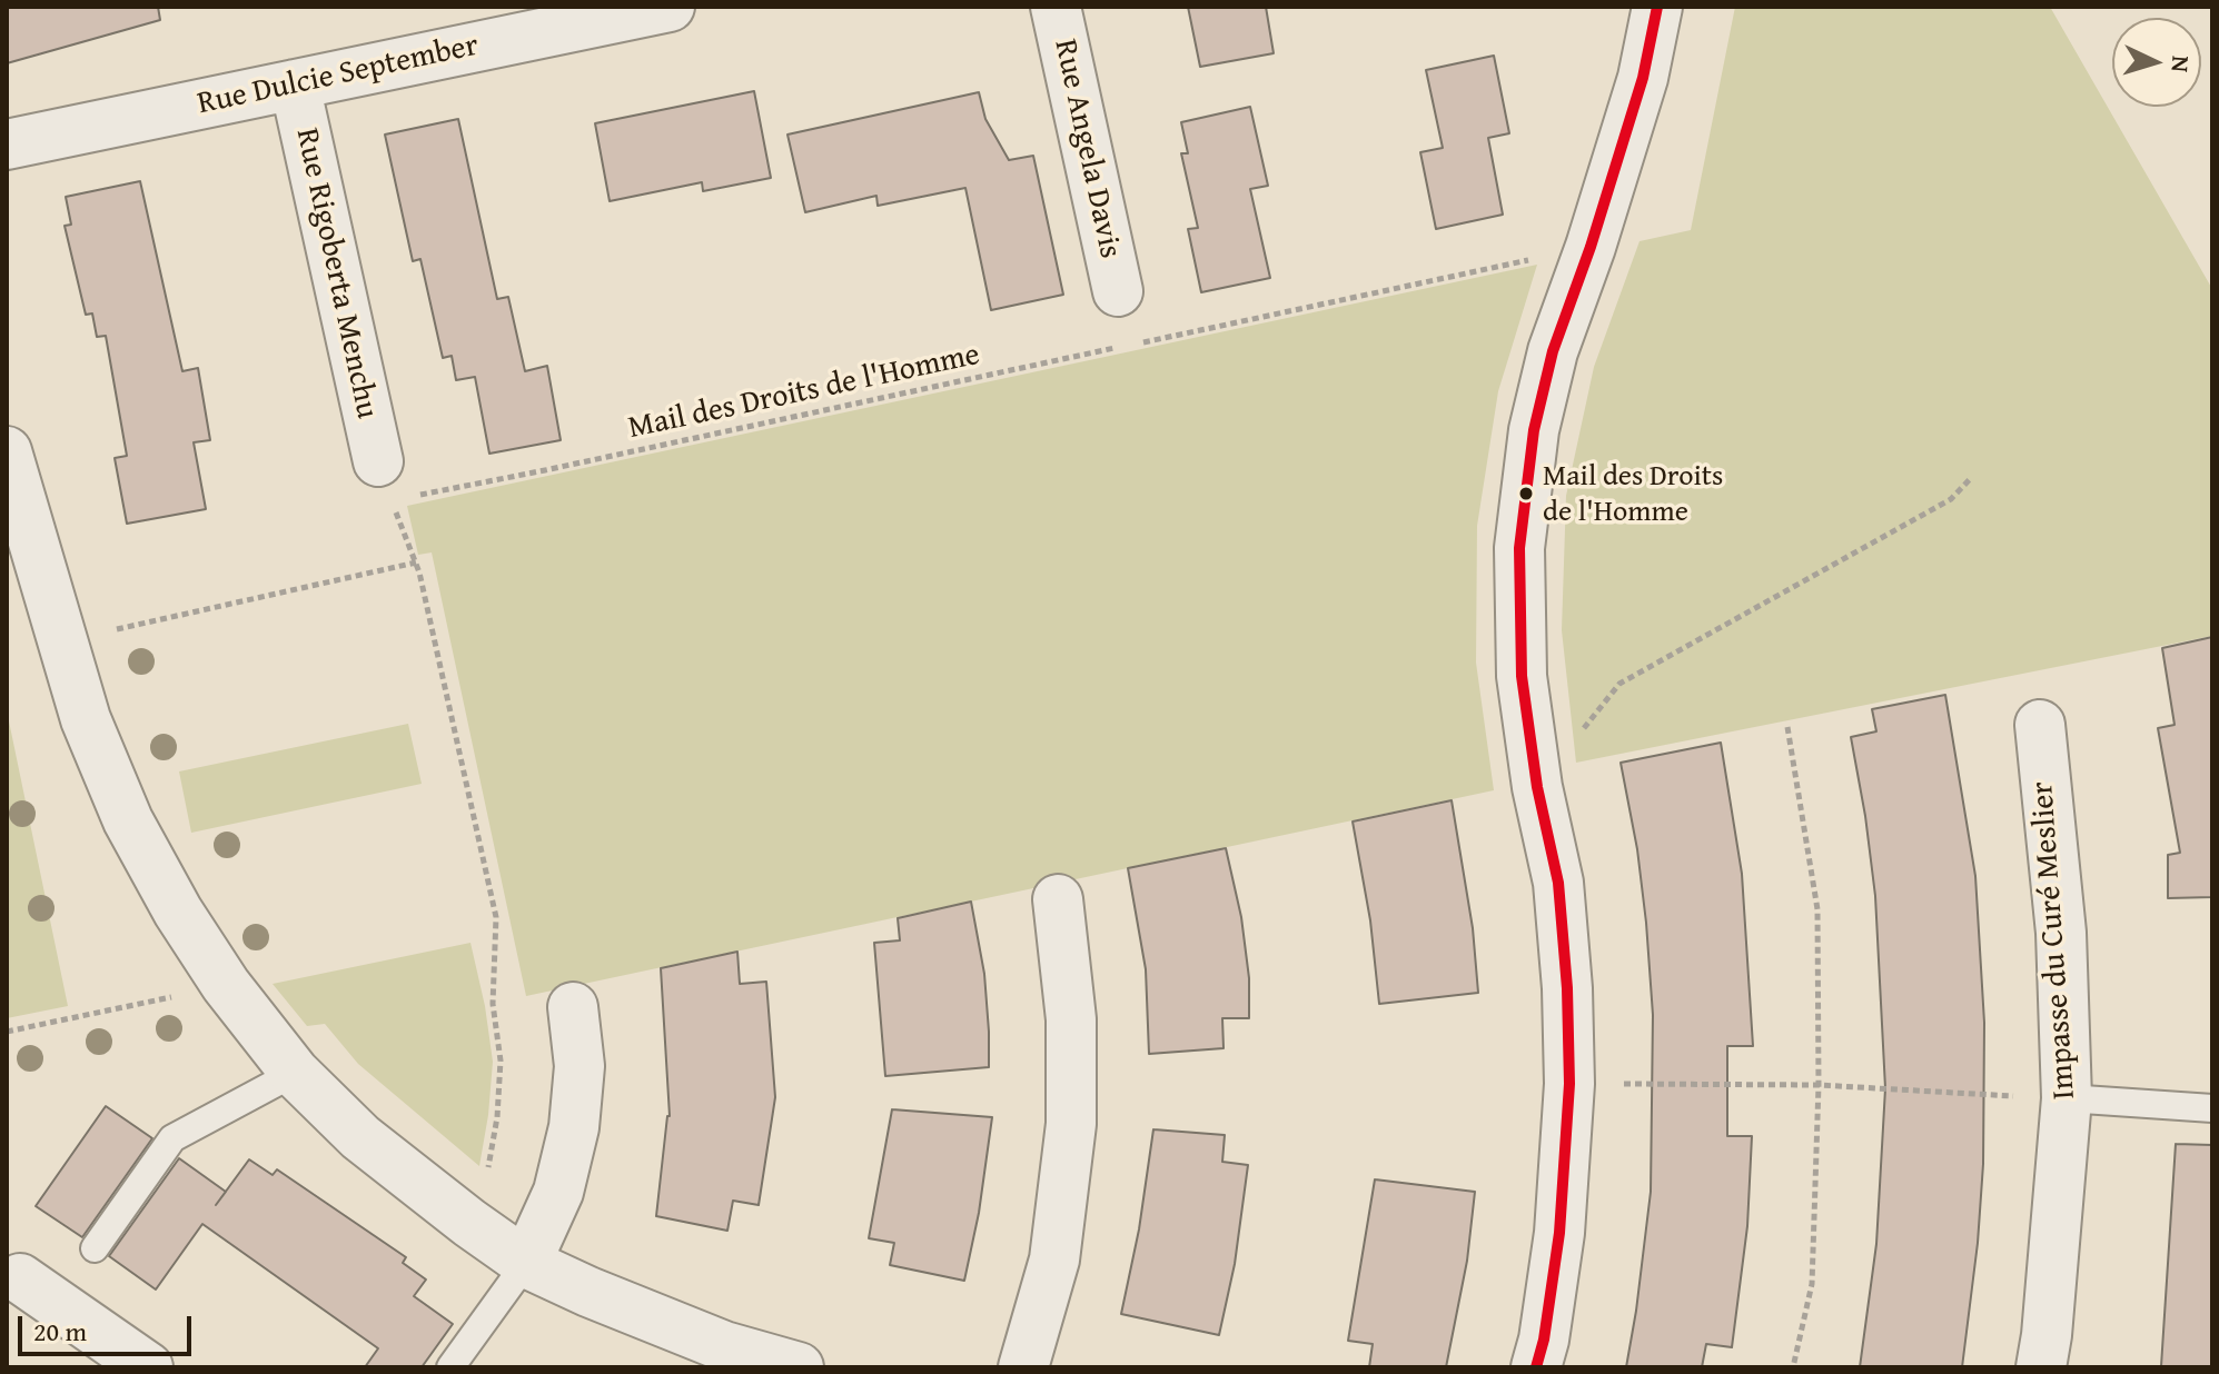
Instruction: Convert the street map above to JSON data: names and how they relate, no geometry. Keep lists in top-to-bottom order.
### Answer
{
  "streets": {
    "street": [
      "Rue Dulcie September",
      "Rue Angela Davis",
      "Rue Rigoberta Menchu",
      "Impasse du Curé Meslier"
    ],
    "path": ["Mail des Droits de l'Homme"]
  },
  "crossings": [
    ["Rue Dulcie September", "Rue Rigoberta Menchu"],
    ["Rue Rigoberta Menchu", "Mail des Droits de l'Homme"]
  ],
  "places": ["Mail des Droits de l'Homme"],
  "scale_bar": "20 m",
  "north": "right"
}
